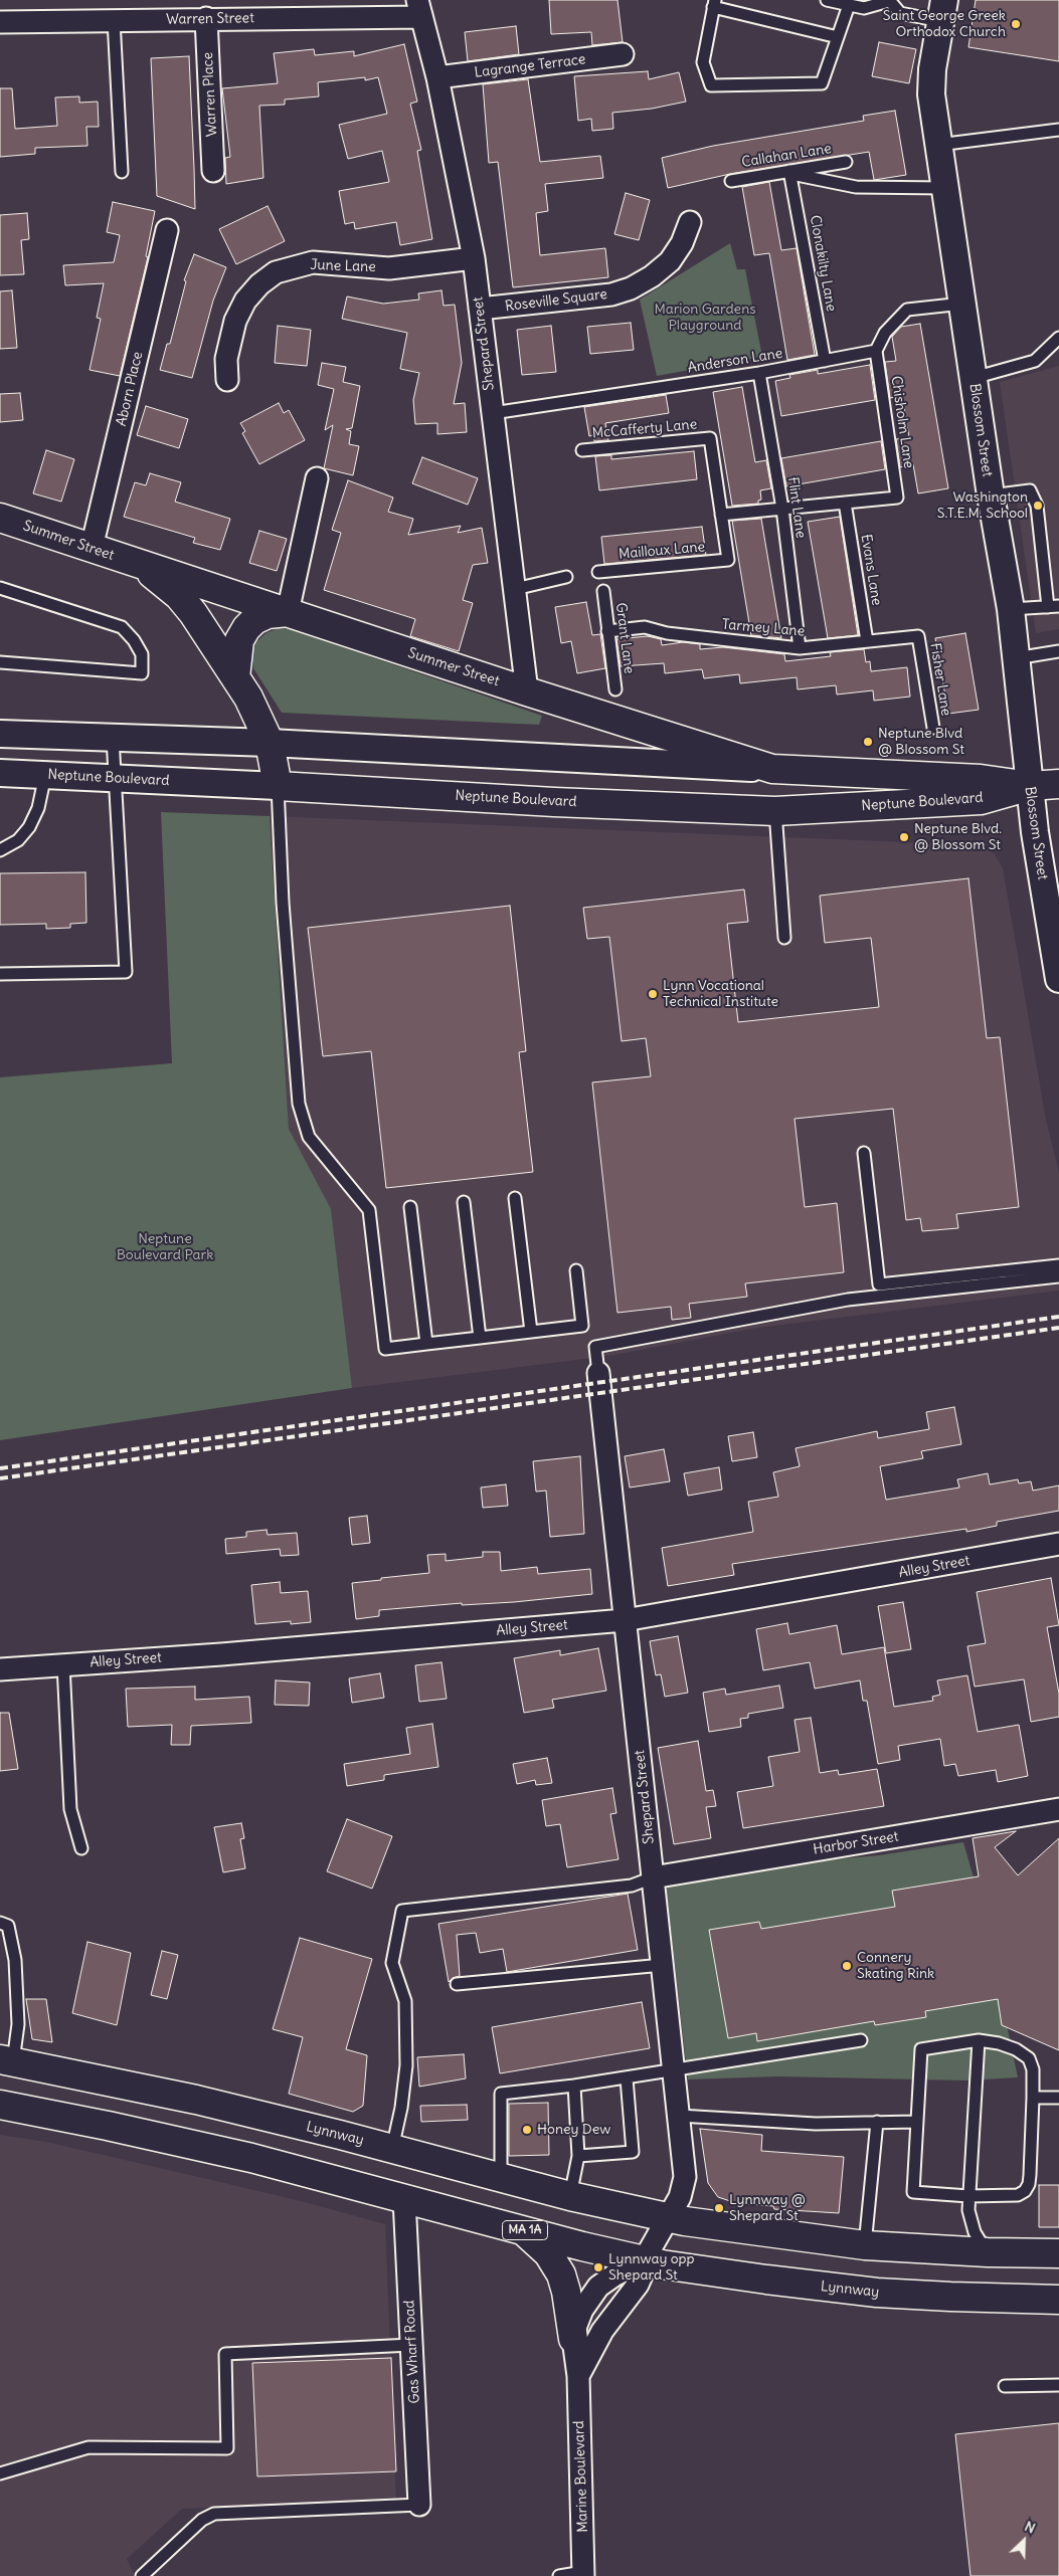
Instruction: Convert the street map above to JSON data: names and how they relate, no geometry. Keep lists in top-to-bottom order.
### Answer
{
  "streets": {
    "main road": [
      "Summer Street",
      "Neptune Boulevard",
      "Lynnway",
      "MA 1A"
    ],
    "street": [
      "Warren Street",
      "Lagrange Terrace",
      "Warren Place",
      "June Lane",
      "Roseville Square",
      "Shepard Street",
      "Aborn Place",
      "Blossom Street",
      "Alley Street",
      "Harbor Street",
      "Gas Wharf Road",
      "Marine Boulevard"
    ],
    "lane": [
      "Callahan Lane",
      "Clonakilty Lane",
      "Anderson Lane",
      "Chisholm Lane",
      "McCafferty Lane",
      "Flint Lane",
      "Mailloux Lane",
      "Evans Lane",
      "Tarmey Lane",
      "Grant Lane",
      "Fisher Lane"
    ]
  },
  "crossings": [
    ["Warren Street", "Warren Place"],
    ["Warren Street", "Shepard Street"],
    ["Lagrange Terrace", "Shepard Street"],
    ["Callahan Lane", "Clonakilty Lane"],
    ["Clonakilty Lane", "Anderson Lane"],
    ["June Lane", "Shepard Street"],
    ["Roseville Square", "Shepard Street"],
    ["Shepard Street", "Anderson Lane"],
    ["Shepard Street", "Summer Street"],
    ["Shepard Street", "Alley Street"],
    ["Shepard Street", "Harbor Street"],
    ["Shepard Street", "Lynnway"],
    ["Anderson Lane", "Chisholm Lane"],
    ["Anderson Lane", "Flint Lane"],
    ["Aborn Place", "Summer Street"],
    ["Chisholm Lane", "Evans Lane"],
    ["McCafferty Lane", "Mailloux Lane"],
    ["Blossom Street", "Neptune Boulevard"],
    ["Flint Lane", "Tarmey Lane"],
    ["Summer Street", "Neptune Boulevard"],
    ["Evans Lane", "Tarmey Lane"],
    ["Tarmey Lane", "Grant Lane"],
    ["Tarmey Lane", "Fisher Lane"],
    ["Lynnway", "Gas Wharf Road"],
    ["Lynnway", "Marine Boulevard"]
  ],
  "parks": ["Marion Gardens Playground", "Neptune Boulevard Park"],
  "places": [
    "Saint George Greek Orthodox Church",
    "Washington S.T.E.M. School",
    "Neptune Blvd @ Blossom St",
    "Neptune Blvd. @ Blossom St",
    "Lynn Vocational Technical Institute",
    "Connery Skating Rink",
    "Honey Dew",
    "Lynnway @ Shepard St",
    "Lynnway opp Shepard St"
  ],
  "north": "top right"
}
